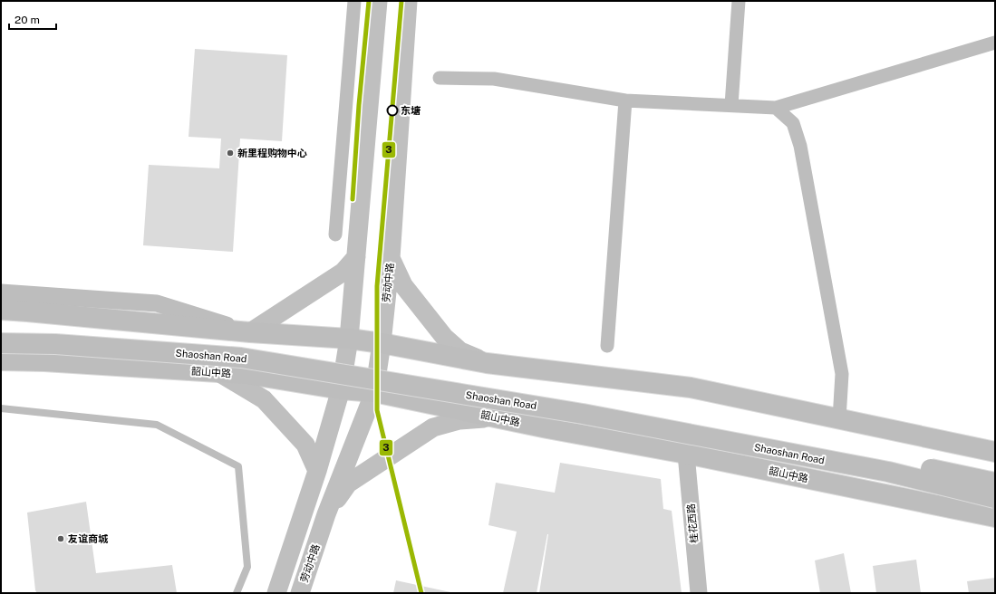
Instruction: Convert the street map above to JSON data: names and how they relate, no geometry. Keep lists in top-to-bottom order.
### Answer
{
  "streets": {
    "main road": ["劳动中路", "Shaoshan Road", "韶山中路"],
    "street": ["桂花西路"]
  },
  "crossings": [
    ["劳动中路", "韶山中路"],
    ["韶山中路", "桂花西路"]
  ],
  "places": ["东塘", "新里程购物中心", "友谊商城"],
  "lines": ["transit line 3"],
  "scale_bar": "20 m"
}
